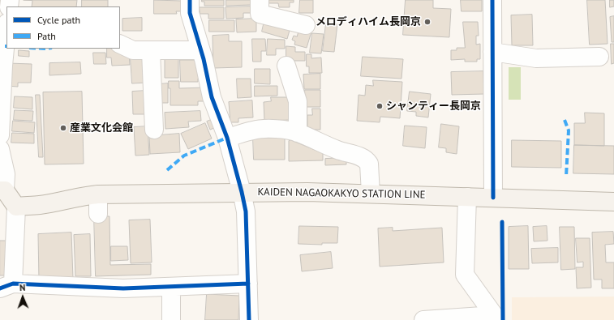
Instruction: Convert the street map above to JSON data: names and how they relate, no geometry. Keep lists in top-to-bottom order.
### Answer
{
  "streets": {
    "main road": ["KAIDEN NAGAOKAKYO STATION LINE"]
  },
  "places": ["メロディハイム長岡京", "シャンティー長岡京", "産業文化会館"],
  "legend": ["Cycle path", "Path"],
  "north": "top"
}
